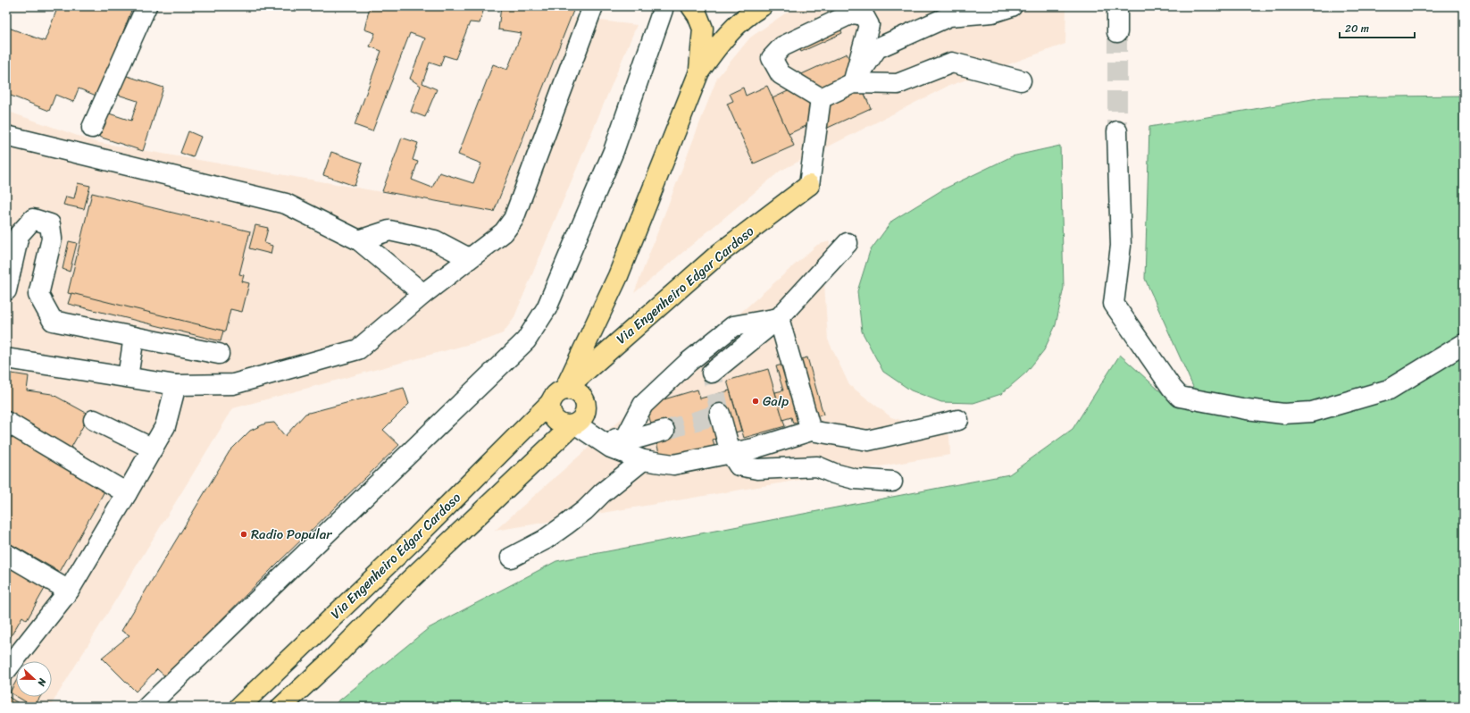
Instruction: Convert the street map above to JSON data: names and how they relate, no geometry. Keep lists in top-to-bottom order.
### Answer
{
  "streets": {
    "main road": ["Via Engenheiro Edgar Cardoso"]
  },
  "places": ["Galp", "Radio Popular"],
  "scale_bar": "20 m",
  "north": "right"
}
